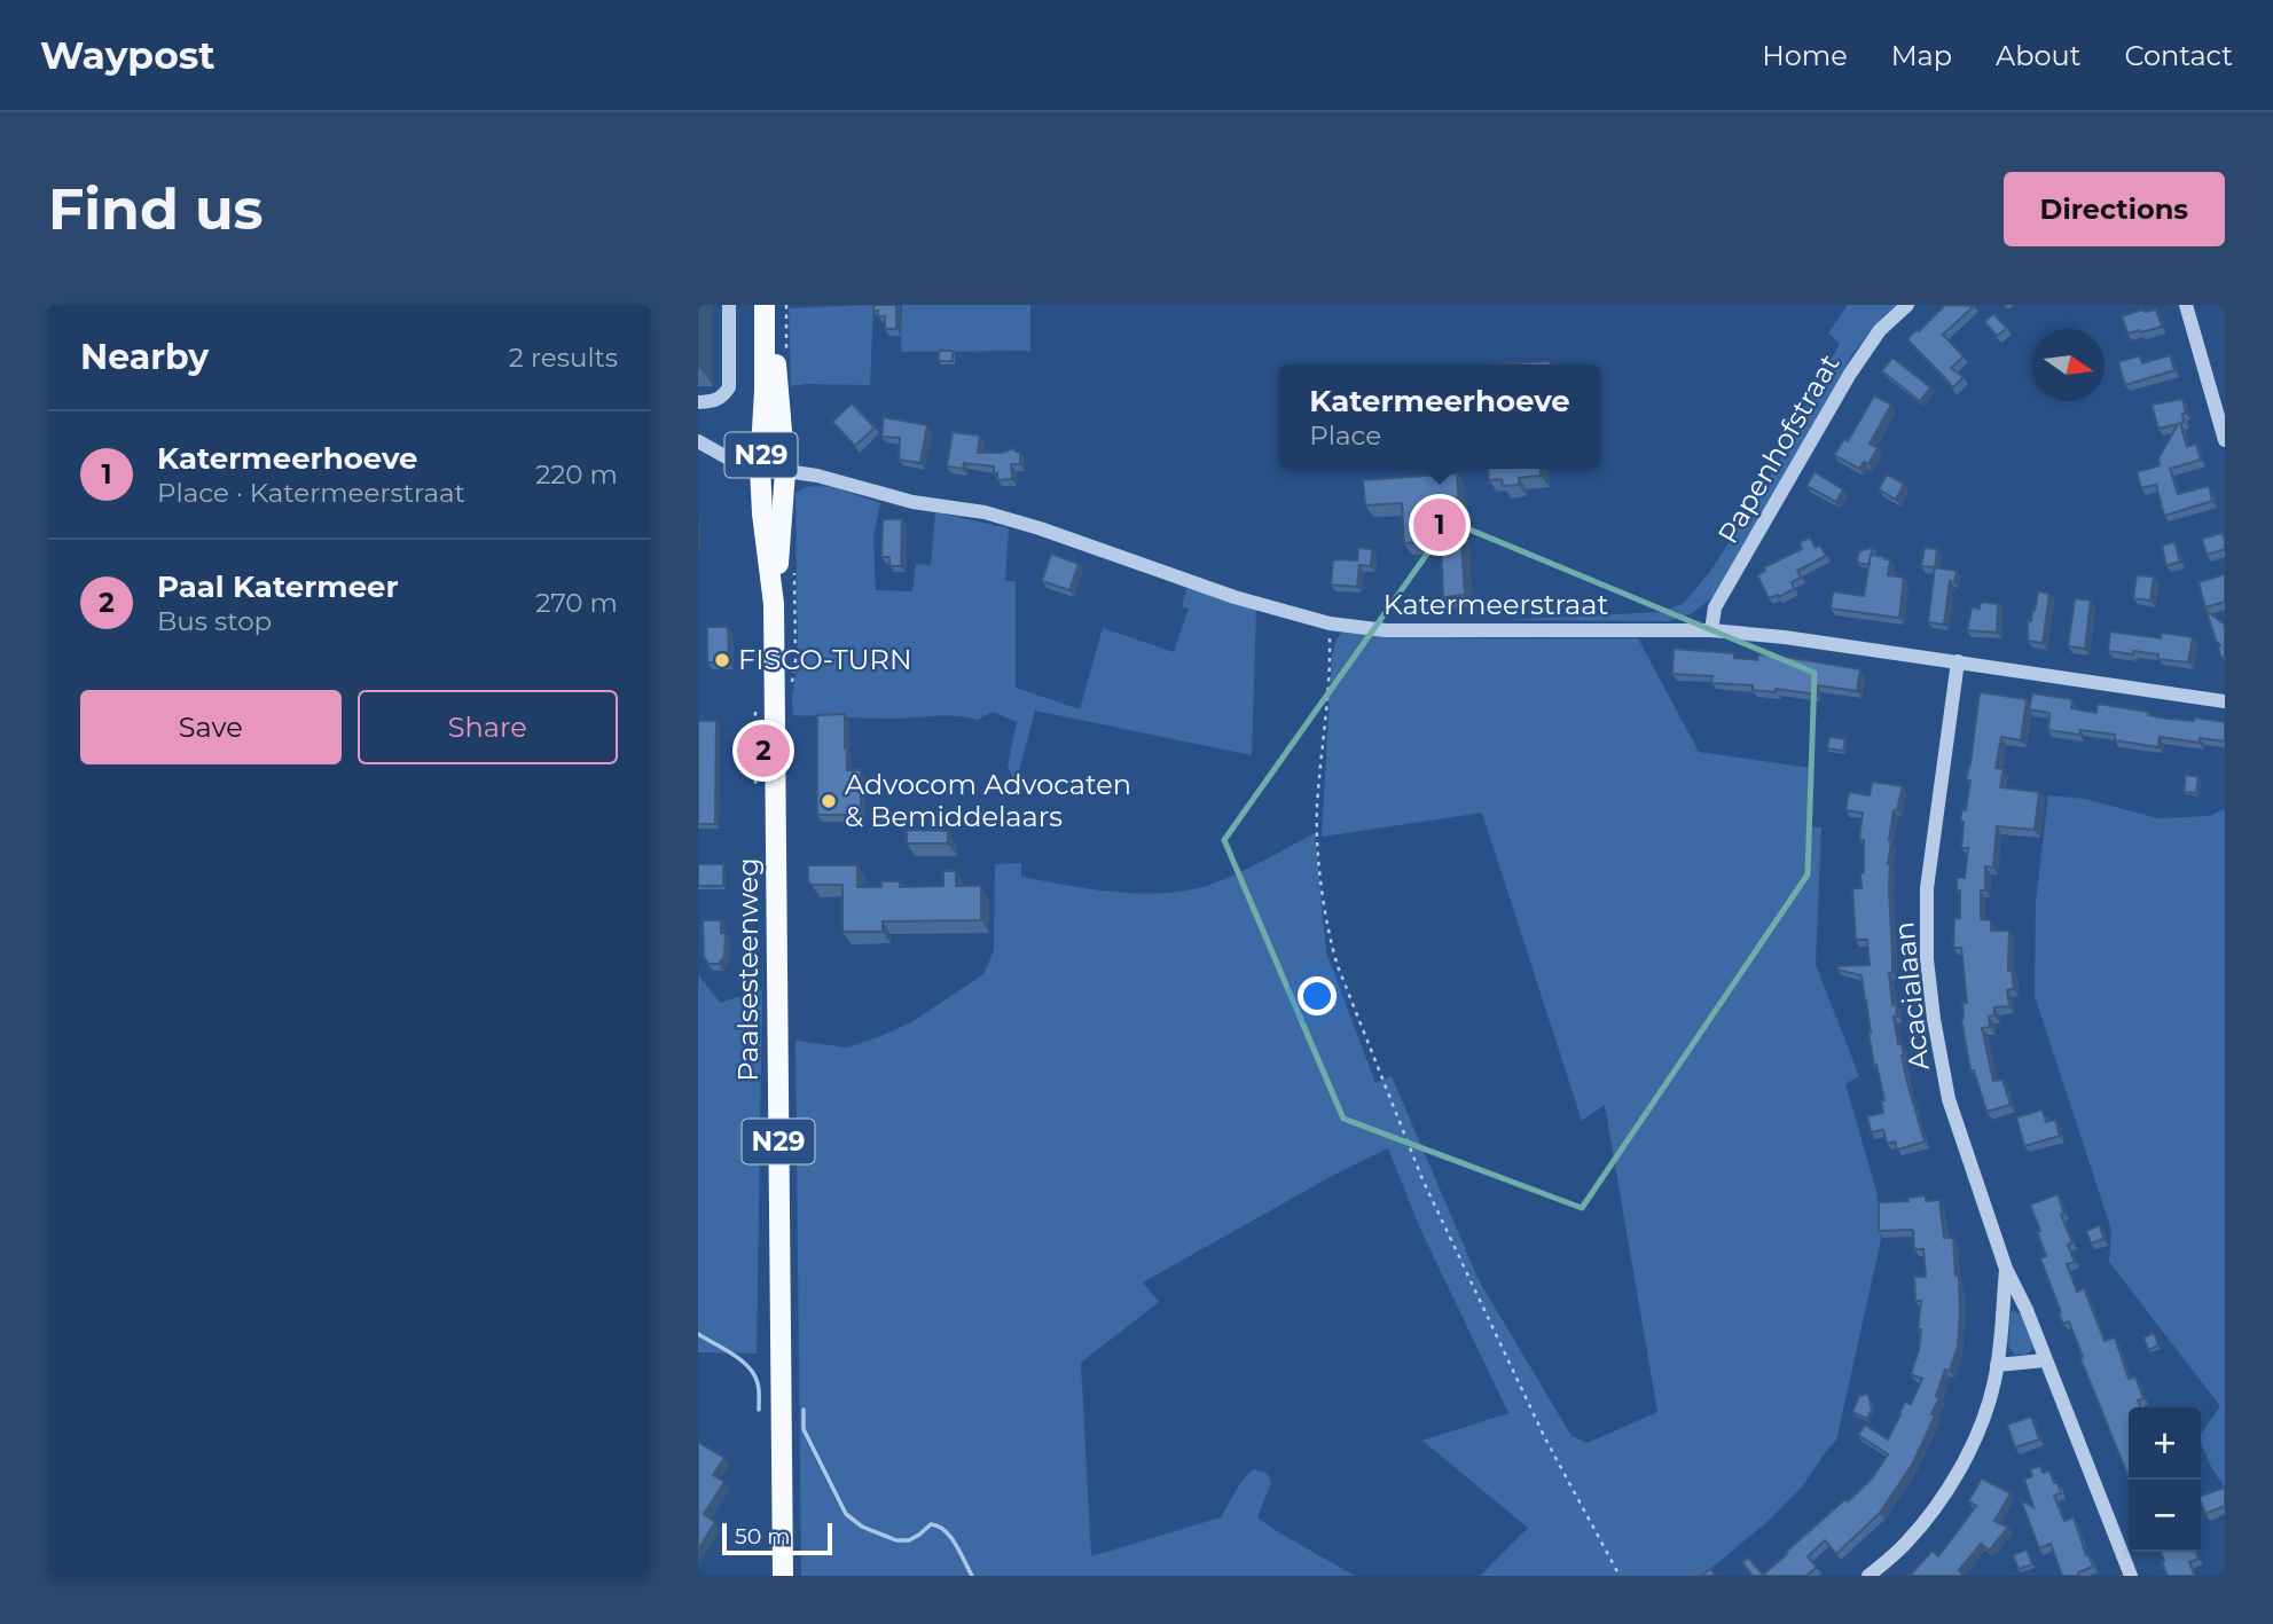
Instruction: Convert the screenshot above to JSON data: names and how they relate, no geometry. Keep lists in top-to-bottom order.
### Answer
{
  "streets": {
    "main road": ["N29", "Paalsesteenweg"],
    "street": ["Papenhofstraat", "Katermeerstraat", "Acacialaan"]
  },
  "crossings": [
    ["Papenhofstraat", "Katermeerstraat"],
    ["Katermeerstraat", "Paalsesteenweg"],
    ["Katermeerstraat", "Acacialaan"]
  ],
  "places": ["FISCO-TURN", "Advocom Advocaten & Bemiddelaars"],
  "scale_bar": "50 m",
  "north": "right",
  "page": {
    "header": "Waypost",
    "nav": [
      "Home",
      "Map",
      "About",
      "Contact"
    ],
    "buttons": [
      "Directions",
      ["Save", "Share"]
    ],
    "title": "Find us",
    "heading": ["Nearby", "2 results"],
    "popup": ["Katermeerhoeve", "Place"],
    "list": [
      {
        "mark": "1",
        "name": "Katermeerhoeve",
        "note": "Place · Katermeerstraat",
        "value": "220 m"
      },
      {
        "mark": "2",
        "name": "Paal Katermeer",
        "note": "Bus stop",
        "value": "270 m"
      }
    ],
    "pins": ["1", "2"],
    "map_buttons": ["+", "−"],
    "scale": "50 m"
  }
}
